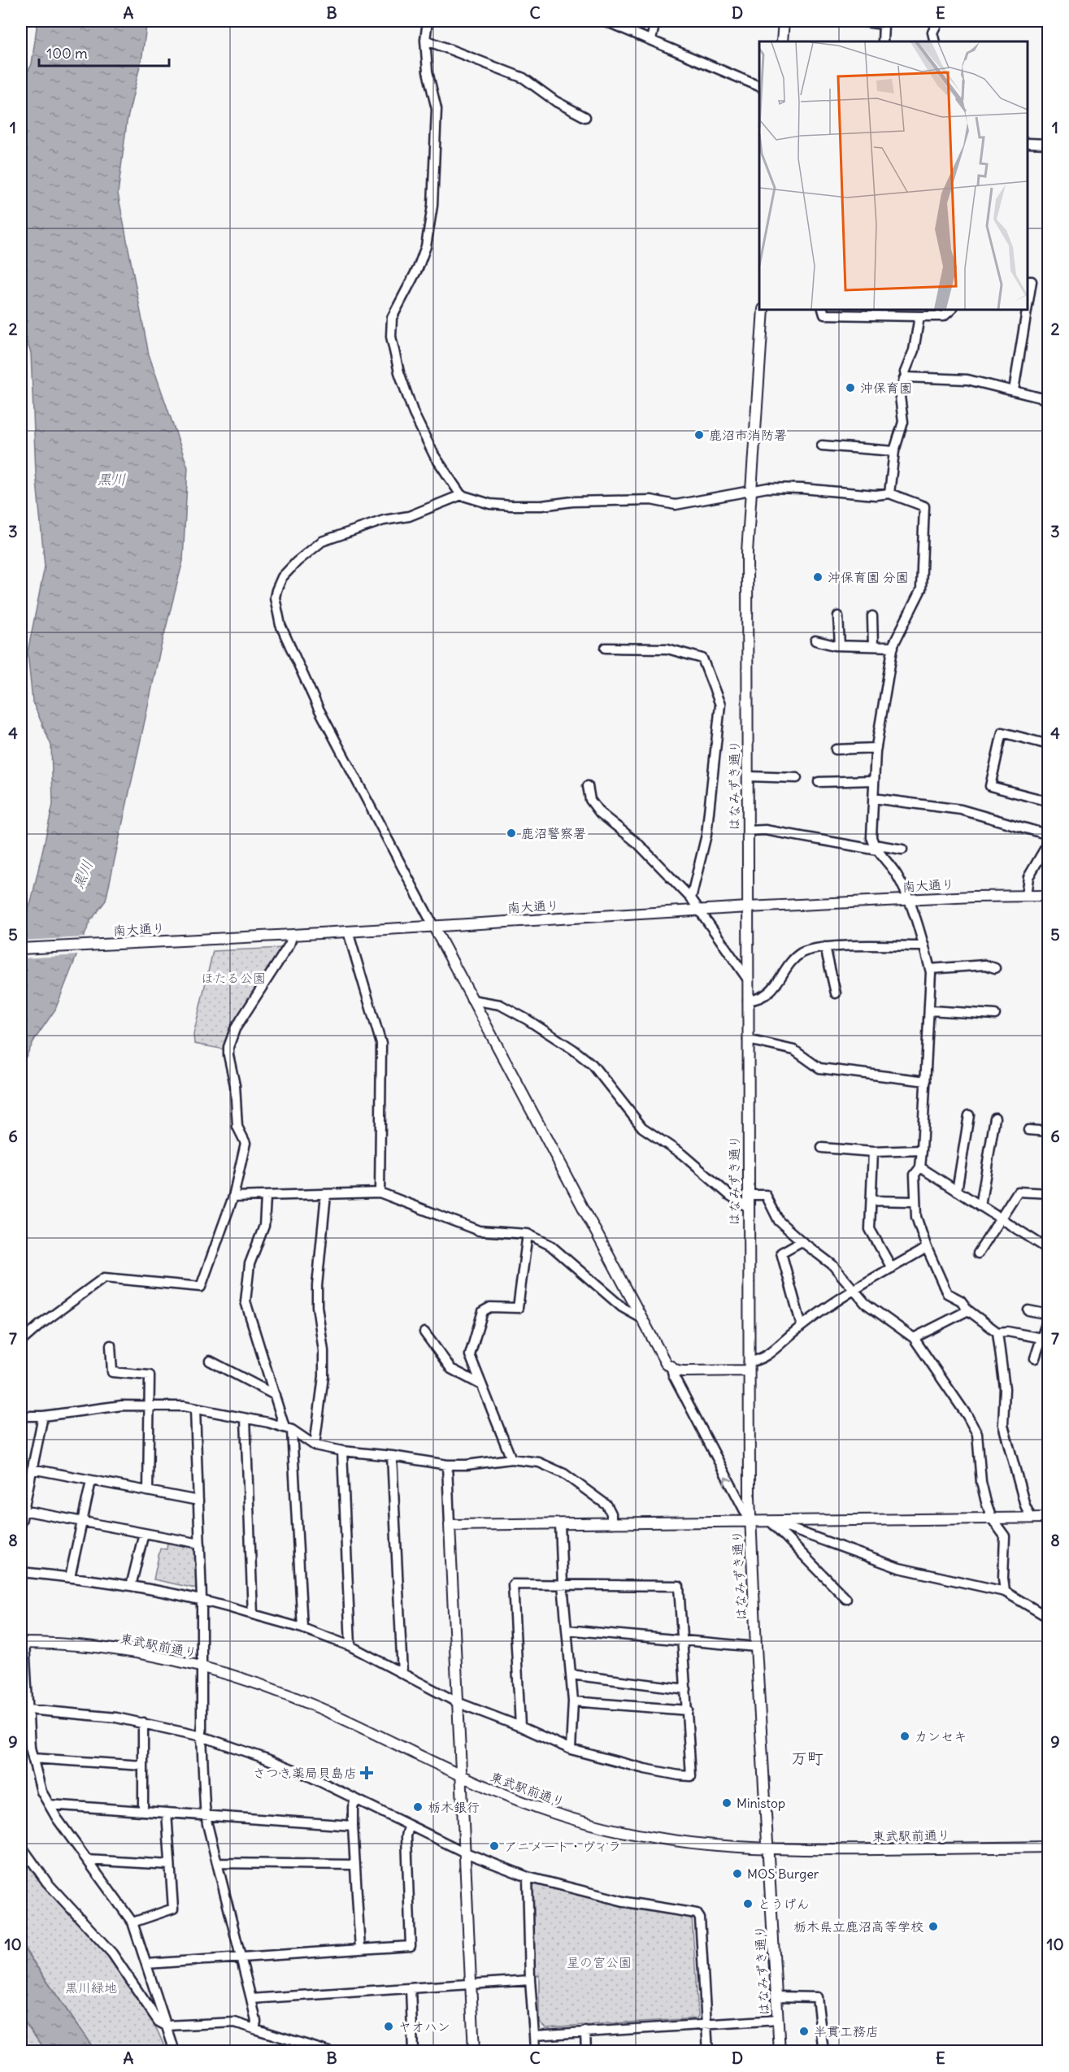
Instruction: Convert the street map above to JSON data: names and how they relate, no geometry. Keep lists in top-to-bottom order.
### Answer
{
  "streets": {
    "street": ["はなみずき通り", "南大通り", "東武駅前通り"]
  },
  "crossings": [
    ["はなみずき通り", "南大通り"],
    ["はなみずき通り", "東武駅前通り"]
  ],
  "districts": ["万町"],
  "water": ["黒川"],
  "parks": ["ほたる公園", "星の宮公園", "黒川緑地"],
  "places": {
    "other": [
      "沖保育園",
      "鹿沼市消防署",
      "沖保育園 分園",
      "鹿沼警察署",
      "カンセキ",
      "Ministop",
      "栃木銀行",
      "アニメート・ヴィラ",
      "MOS Burger",
      "とうげん",
      "栃木県立鹿沼高等学校",
      "ヤオハン",
      "半貫工務店"
    ],
    "health": ["さつき薬局貝島店"]
  },
  "scale_bar": "100 m",
  "grid": {
    "columns": [
      "A",
      "B",
      "C",
      "D",
      "E"
    ],
    "rows": [
      "1",
      "2",
      "3",
      "4",
      "5",
      "6",
      "7",
      "8",
      "9",
      "10"
    ]
  }
}
